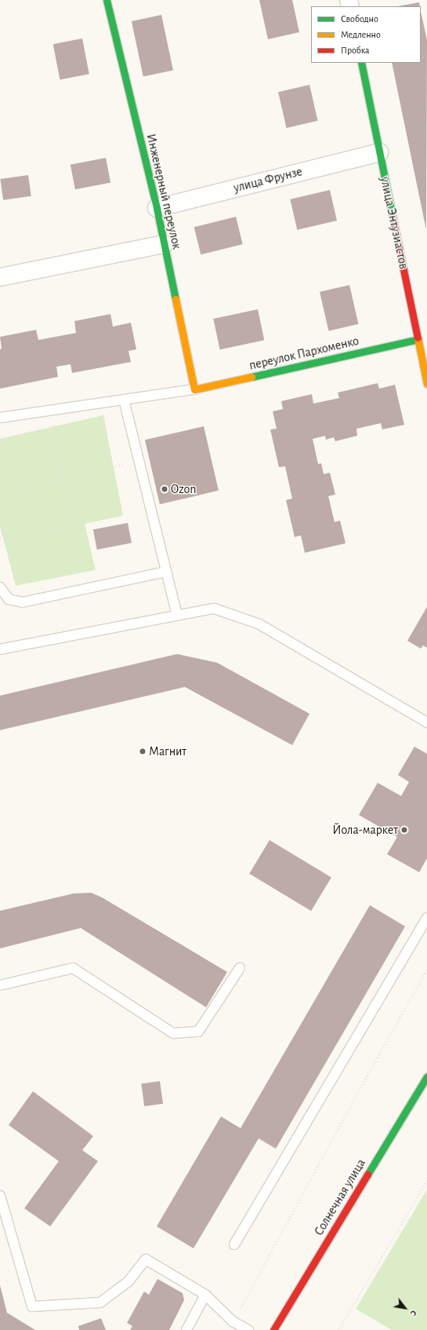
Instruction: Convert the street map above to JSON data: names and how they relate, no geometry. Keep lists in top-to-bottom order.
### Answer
{
  "streets": {
    "street": [
      "улица Фрунзе",
      "Инженерный переулок",
      "улица Энтузиастов",
      "переулок Пархоменко",
      "Солнечная улица"
    ]
  },
  "crossings": [
    ["улица Фрунзе", "Инженерный переулок"],
    ["улица Фрунзе", "улица Энтузиастов"],
    ["Инженерный переулок", "переулок Пархоменко"],
    ["улица Энтузиастов", "переулок Пархоменко"]
  ],
  "places": ["Ozon", "Магнит", "Йола-маркет"],
  "legend": ["Свободно", "Медленно", "Пробка"],
  "north": "bottom right"
}
